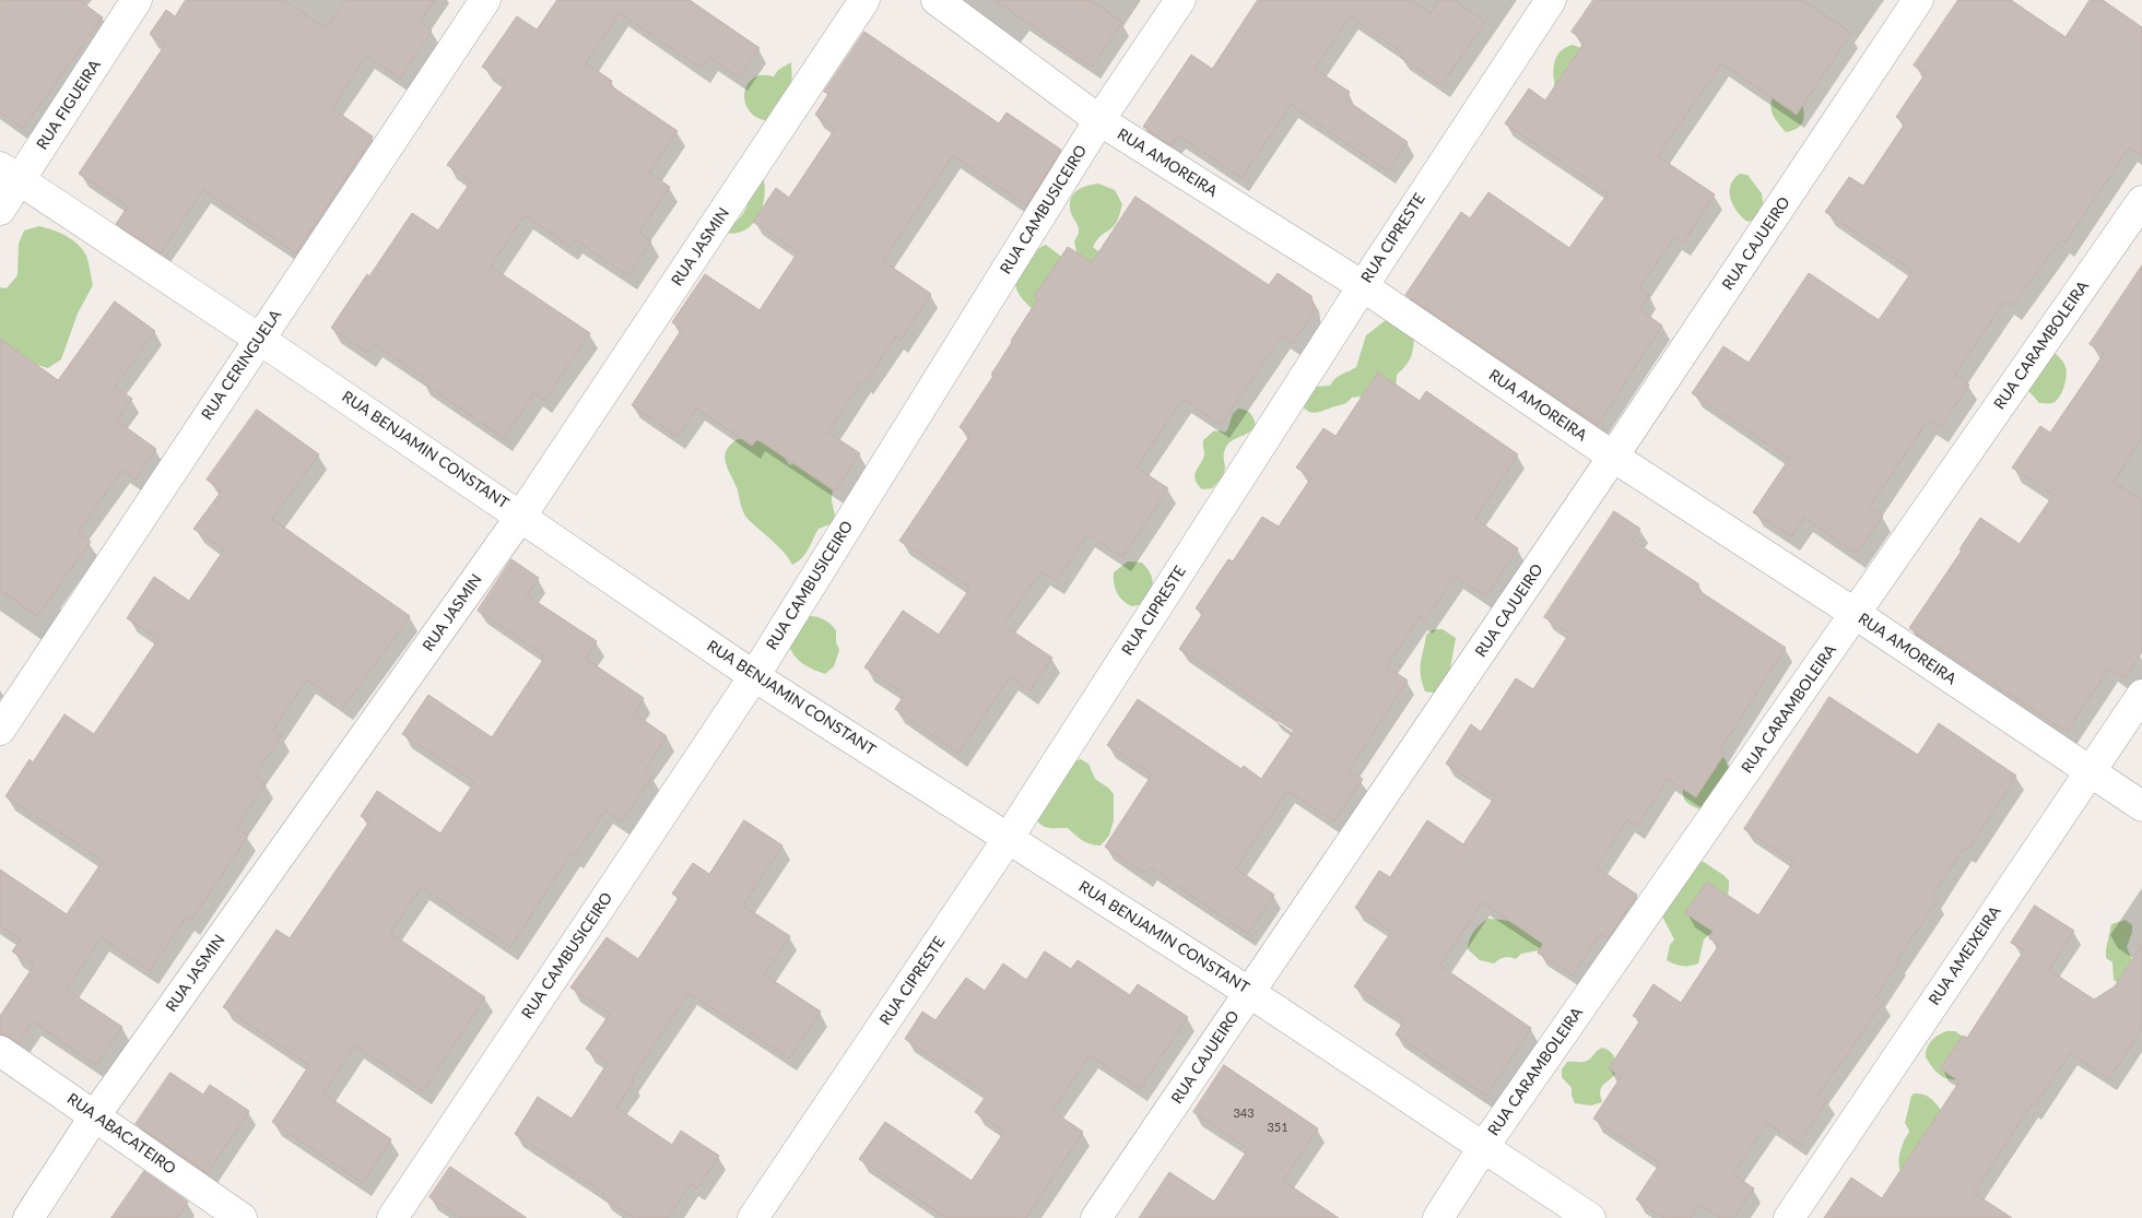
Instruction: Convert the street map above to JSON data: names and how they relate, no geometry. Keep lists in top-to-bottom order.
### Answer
{
  "streets": {
    "street": [
      "RUA FIGUEIRA",
      "RUA AMOREIRA",
      "RUA CAMBUSICEIRO",
      "RUA CIPRESTE",
      "RUA CAJUEIRO",
      "RUA JASMIN",
      "RUA CARAMBOLEIRA",
      "RUA CERINGUELA",
      "RUA BENJAMIN CONSTANT",
      "RUA AMEIXEIRA",
      "RUA ABACATEIRO"
    ]
  },
  "crossings": [
    ["RUA FIGUEIRA", "RUA BENJAMIN CONSTANT"],
    ["RUA AMOREIRA", "RUA CAMBUSICEIRO"],
    ["RUA AMOREIRA", "RUA CIPRESTE"],
    ["RUA AMOREIRA", "RUA CAJUEIRO"],
    ["RUA AMOREIRA", "RUA CARAMBOLEIRA"],
    ["RUA AMOREIRA", "RUA AMEIXEIRA"],
    ["RUA CAMBUSICEIRO", "RUA BENJAMIN CONSTANT"],
    ["RUA CIPRESTE", "RUA BENJAMIN CONSTANT"],
    ["RUA CAJUEIRO", "RUA BENJAMIN CONSTANT"],
    ["RUA JASMIN", "RUA BENJAMIN CONSTANT"],
    ["RUA JASMIN", "RUA ABACATEIRO"],
    ["RUA CARAMBOLEIRA", "RUA BENJAMIN CONSTANT"],
    ["RUA CERINGUELA", "RUA BENJAMIN CONSTANT"]
  ],
  "house_numbers": ["343", "351"]
}
